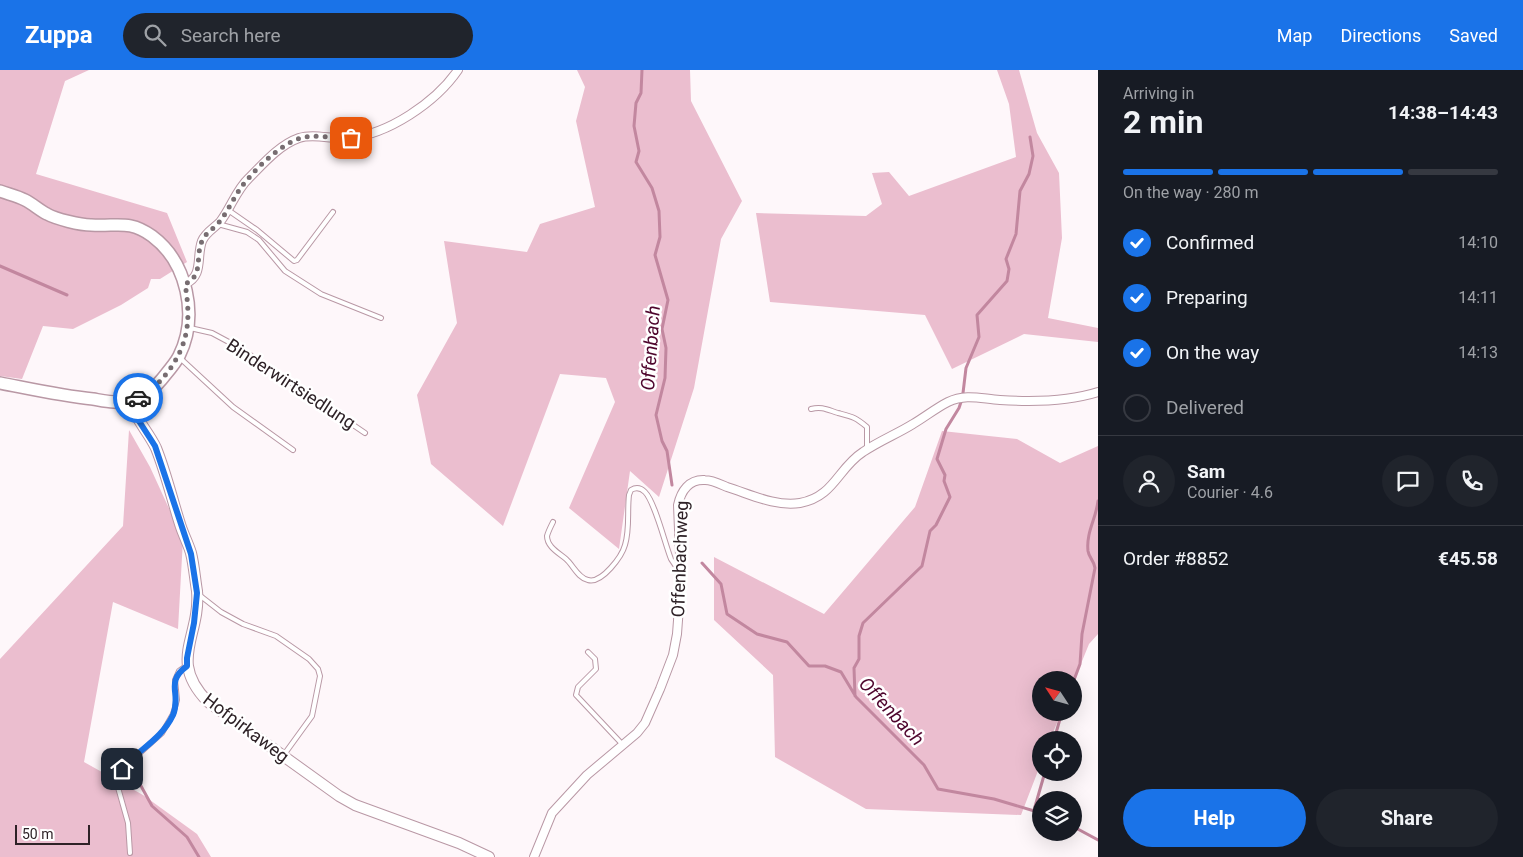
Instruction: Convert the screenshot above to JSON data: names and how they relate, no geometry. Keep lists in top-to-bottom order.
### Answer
{
  "streets": {
    "street": ["Offenbachweg", "Hofpirkaweg"],
    "lane": ["Binderwirtsiedlung"]
  },
  "water": ["Offenbach"],
  "scale_bar": "50 m",
  "north": "top left",
  "page": {
    "header": "Zuppa",
    "search": "Search here",
    "nav": ["Map", "Directions", "Saved"],
    "heading": ["2 min", "Arriving in", "14:38–14:43"],
    "panel": [
      "Sam",
      "Courier · 4.6",
      "Order #8852",
      "€45.58"
    ],
    "bar": "On the way · 280 m",
    "list": [
      ["Confirmed", "14:10"],
      ["Preparing", "14:11"],
      ["On the way", "14:13"],
      "Delivered"
    ],
    "buttons": ["Help", "Share"],
    "scale": "50 m"
  }
}
